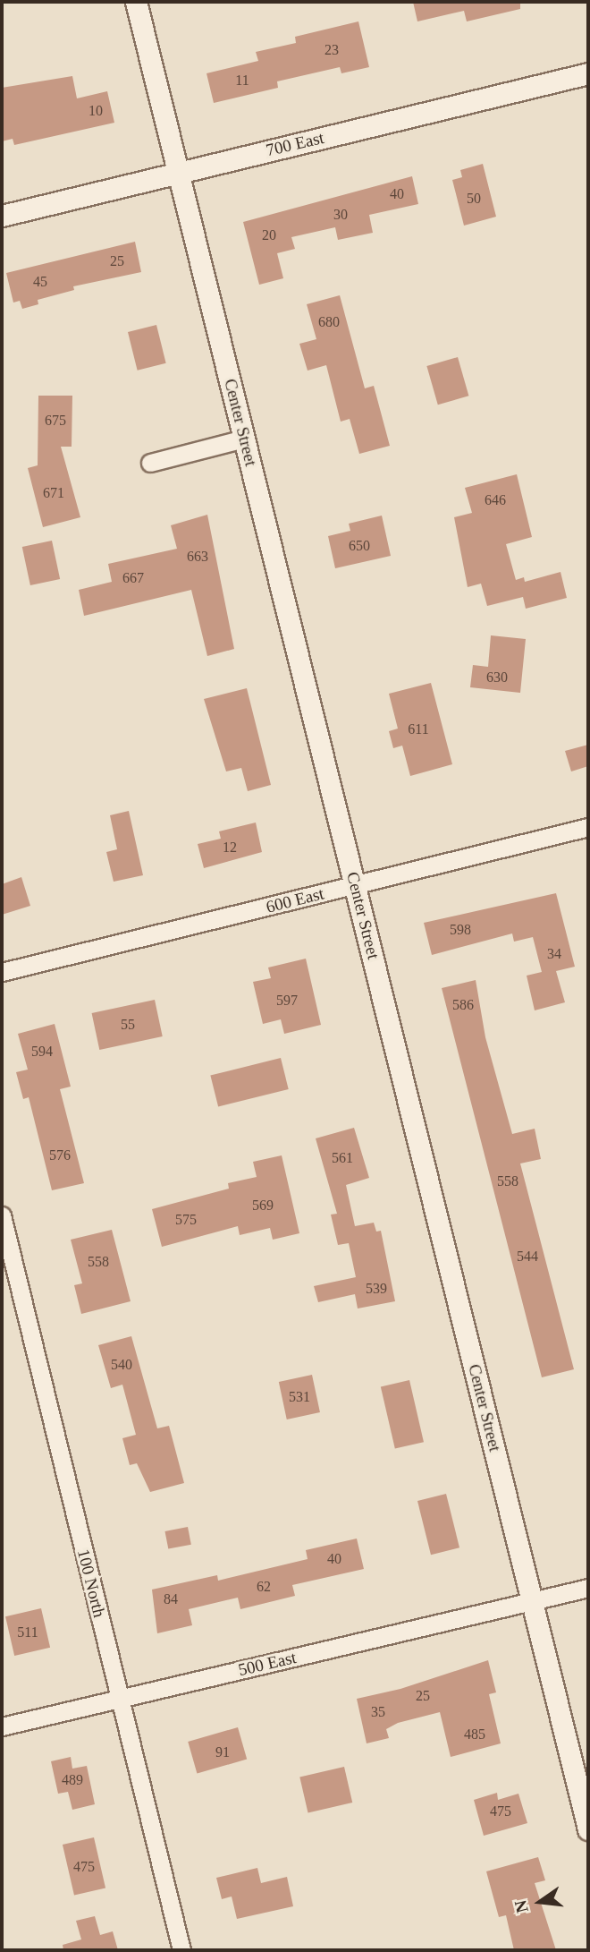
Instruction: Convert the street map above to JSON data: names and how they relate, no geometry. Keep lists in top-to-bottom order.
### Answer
{
  "streets": {
    "street": [
      "700 East",
      "Center Street",
      "600 East",
      "100 North",
      "500 East"
    ]
  },
  "crossings": [
    ["700 East", "Center Street"],
    ["Center Street", "600 East"],
    ["Center Street", "500 East"],
    ["100 North", "500 East"]
  ],
  "house_numbers": [
    "23",
    "11",
    "10",
    "40",
    "50",
    "30",
    "20",
    "25",
    "45",
    "680",
    "675",
    "671",
    "646",
    "650",
    "663",
    "667",
    "630",
    "611",
    "12",
    "598",
    "34",
    "597",
    "586",
    "55",
    "594",
    "576",
    "561",
    "558",
    "569",
    "575",
    "544",
    "558",
    "539",
    "540",
    "531",
    "40",
    "62",
    "84",
    "511",
    "25",
    "35",
    "485",
    "91",
    "489",
    "475",
    "475"
  ],
  "north": "left"
}
